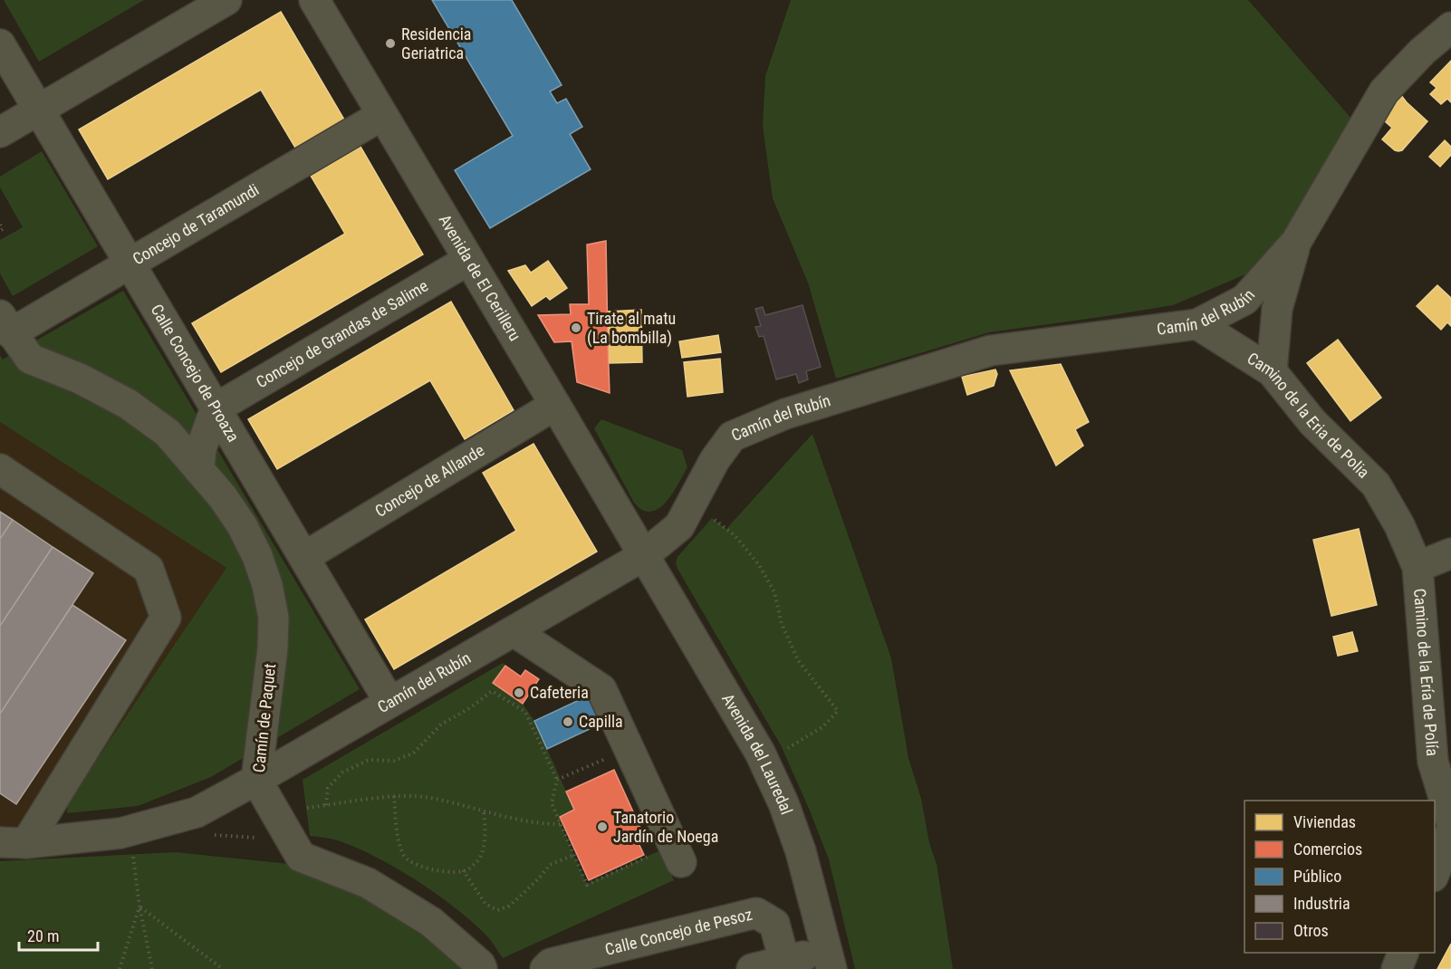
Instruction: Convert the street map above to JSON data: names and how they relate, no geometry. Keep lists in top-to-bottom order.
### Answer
{
  "streets": {
    "street": [
      "Concejo de Taramundi",
      "Avenida de El Cerilleru",
      "Camín del Rubín",
      "Concejo de Grandas de Salime",
      "Calle Concejo de Proaza",
      "Camino de la Eria de Polia",
      "Concejo de Allande",
      "Camino de la Ería de Polía",
      "Camín de Paquet",
      "Avenida del Lauredal",
      "Calle Concejo de Pesoz"
    ]
  },
  "crossings": [
    ["Concejo de Taramundi", "Avenida de El Cerilleru"],
    ["Concejo de Taramundi", "Calle Concejo de Proaza"],
    ["Concejo de Taramundi", "Camín de Paquet"],
    ["Avenida de El Cerilleru", "Camín del Rubín"],
    ["Avenida de El Cerilleru", "Concejo de Grandas de Salime"],
    ["Avenida de El Cerilleru", "Concejo de Allande"],
    ["Avenida de El Cerilleru", "Avenida del Lauredal"],
    ["Camín del Rubín", "Calle Concejo de Proaza"],
    ["Camín del Rubín", "Camino de la Eria de Polia"],
    ["Camín del Rubín", "Camín de Paquet"],
    ["Camín del Rubín", "Avenida del Lauredal"],
    ["Concejo de Grandas de Salime", "Calle Concejo de Proaza"],
    ["Calle Concejo de Proaza", "Concejo de Allande"],
    ["Camino de la Eria de Polia", "Camino de la Ería de Polía"],
    ["Concejo de Allande", "Camín de Paquet"]
  ],
  "places": [
    "Residencia Geriatrica",
    "Tirate al matu (La bombilla)",
    "Cafeteria",
    "Capilla",
    "Tanatorio Jardín de Noega"
  ],
  "legend": [
    "Viviendas",
    "Comercios",
    "Público",
    "Industria",
    "Otros"
  ],
  "scale_bar": "20 m"
}
